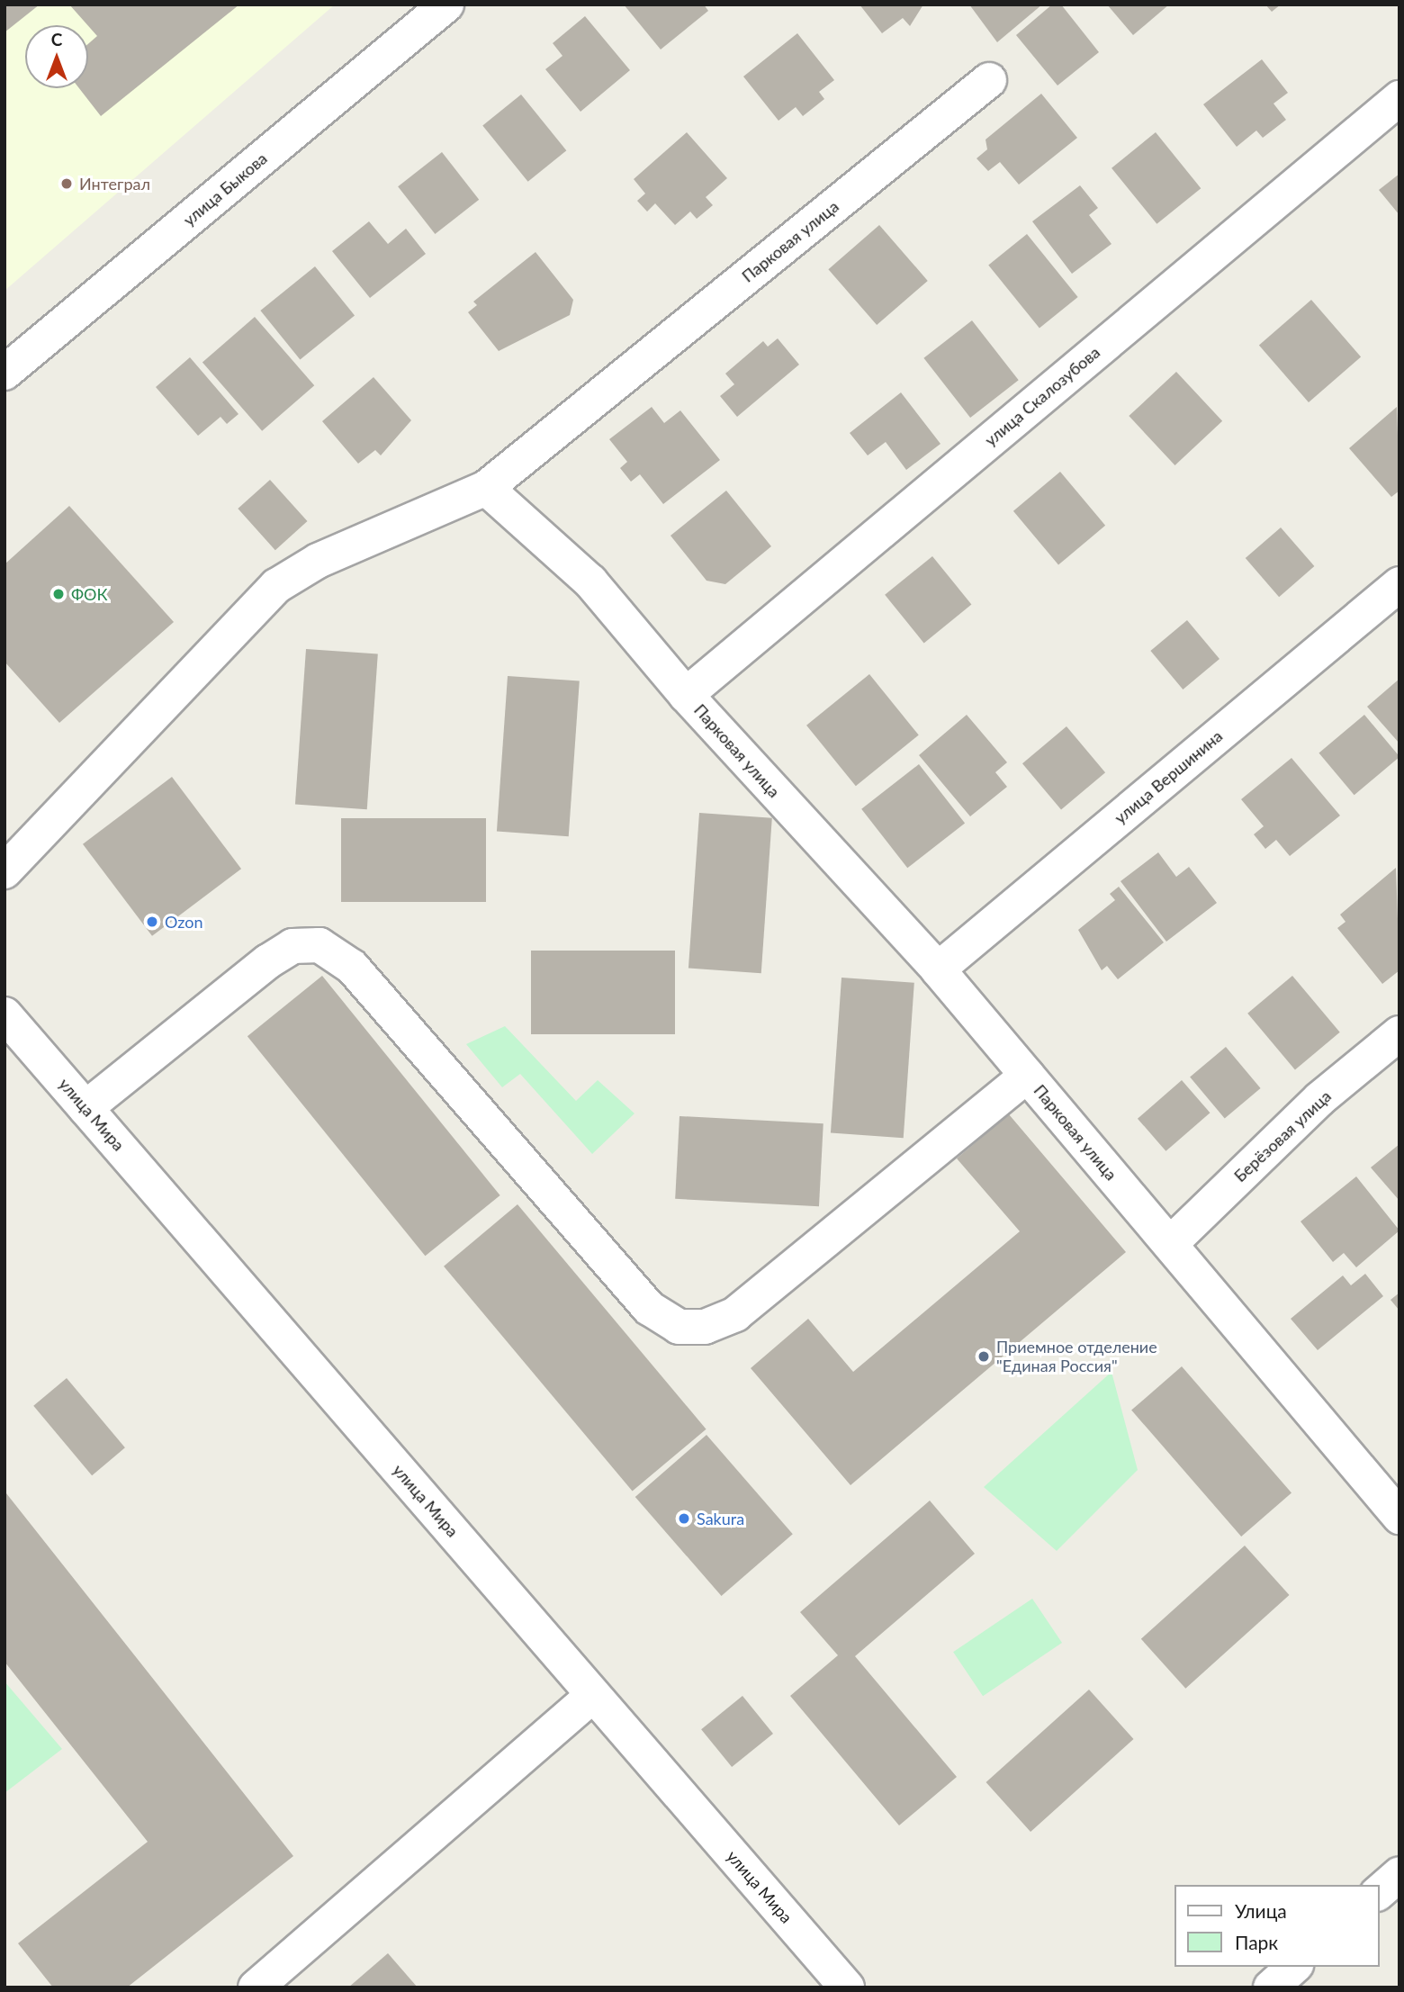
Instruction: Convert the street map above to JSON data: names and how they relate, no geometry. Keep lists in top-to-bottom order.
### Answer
{
  "streets": {
    "street": [
      "улица Быкова",
      "Парковая улица",
      "улица Скалозубова",
      "улица Вершинина",
      "улица Мира",
      "Берёзовая улица"
    ]
  },
  "crossings": [
    ["Парковая улица", "улица Скалозубова"],
    ["Парковая улица", "улица Вершинина"],
    ["Парковая улица", "Берёзовая улица"]
  ],
  "places": [
    "Интеграл",
    "ФОК",
    "Ozon",
    "Приемное отделение \"Единая Россия\"",
    "Sakura"
  ],
  "legend": ["Улица", "Парк"],
  "north": "top"
}
